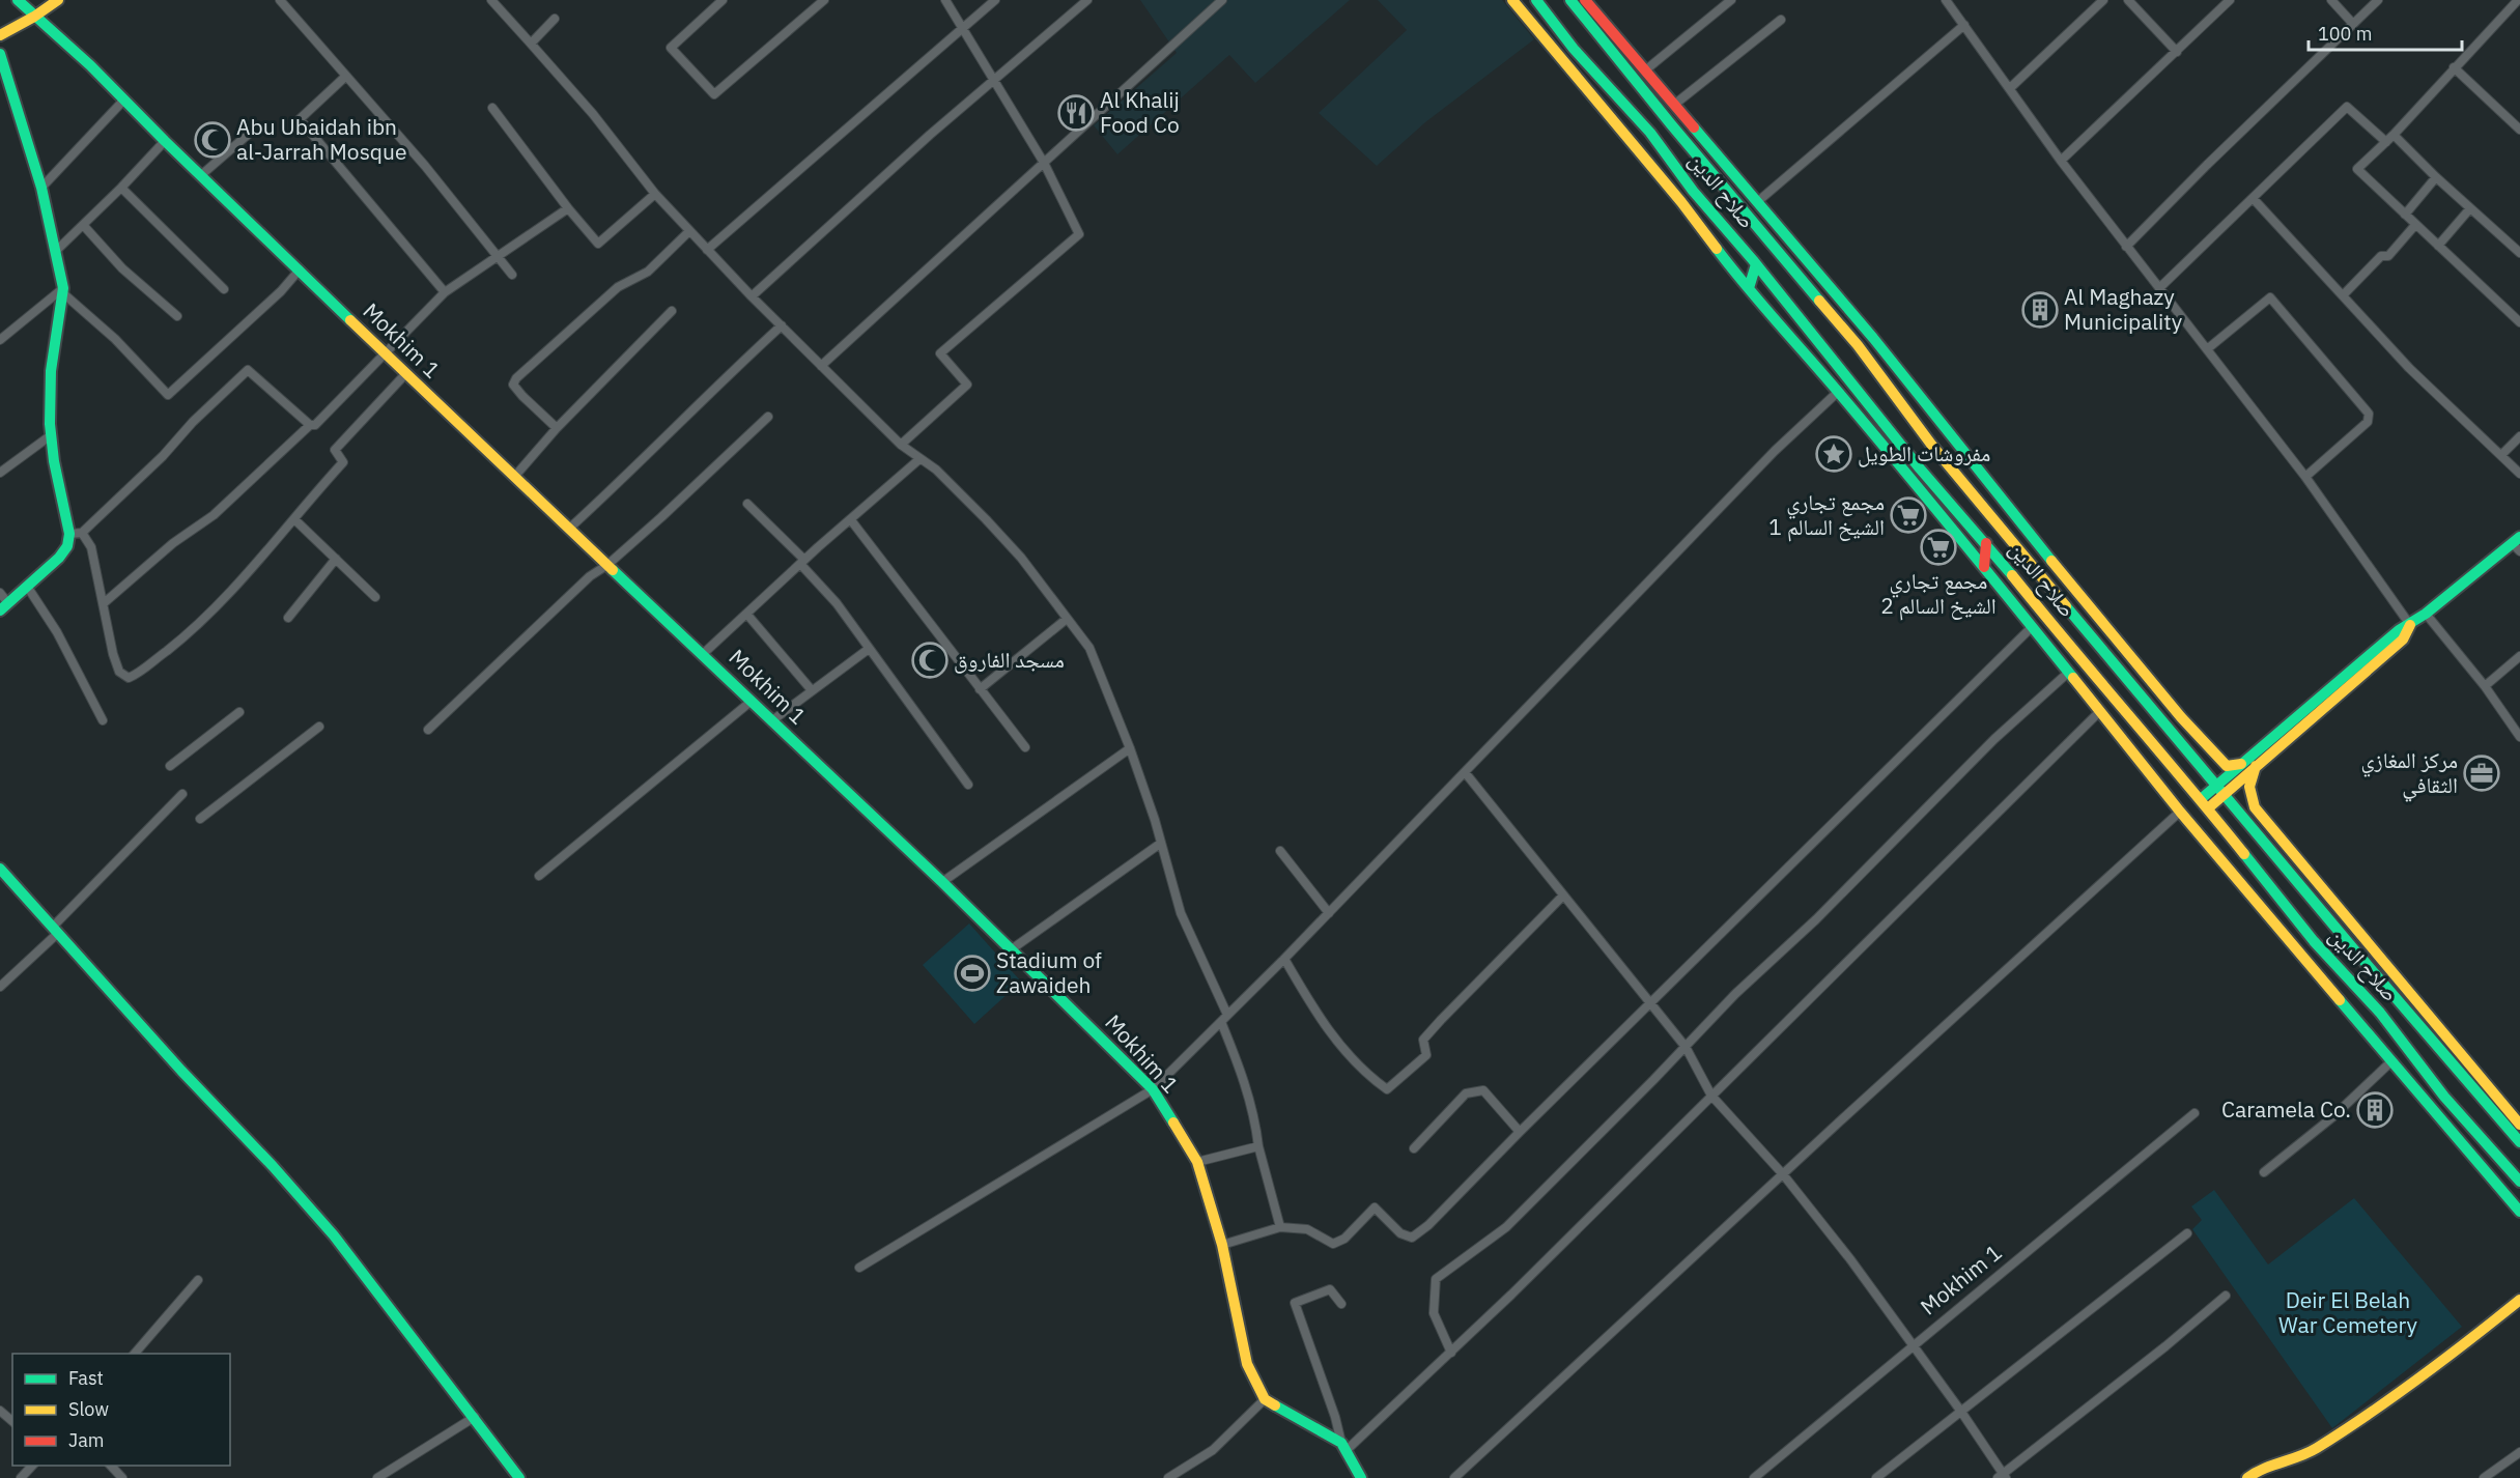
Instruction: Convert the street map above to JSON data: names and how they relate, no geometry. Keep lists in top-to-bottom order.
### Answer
{
  "streets": {
    "main road": ["صلاح الدين", "Mokhim 1"]
  },
  "parks": ["Deir El Belah War Cemetery"],
  "places": {
    "restaurant": ["Al Khalij Food Co"],
    "mosque": ["Abu Ubaidah ibn al-Jarrah Mosque", "مسجد الفاروق"],
    "building": ["Al Maghazy Municipality", "Caramela Co."],
    "place": ["مفروشات الطويل"],
    "supermarket": ["مجمع تجاري الشيخ السالم 1", "مجمع تجاري الشيخ السالم 2"],
    "office": ["مركز المغازي الثقافي"],
    "sports": ["Stadium of Zawaideh"]
  },
  "legend": ["Fast", "Slow", "Jam"],
  "scale_bar": "100 m"
}
